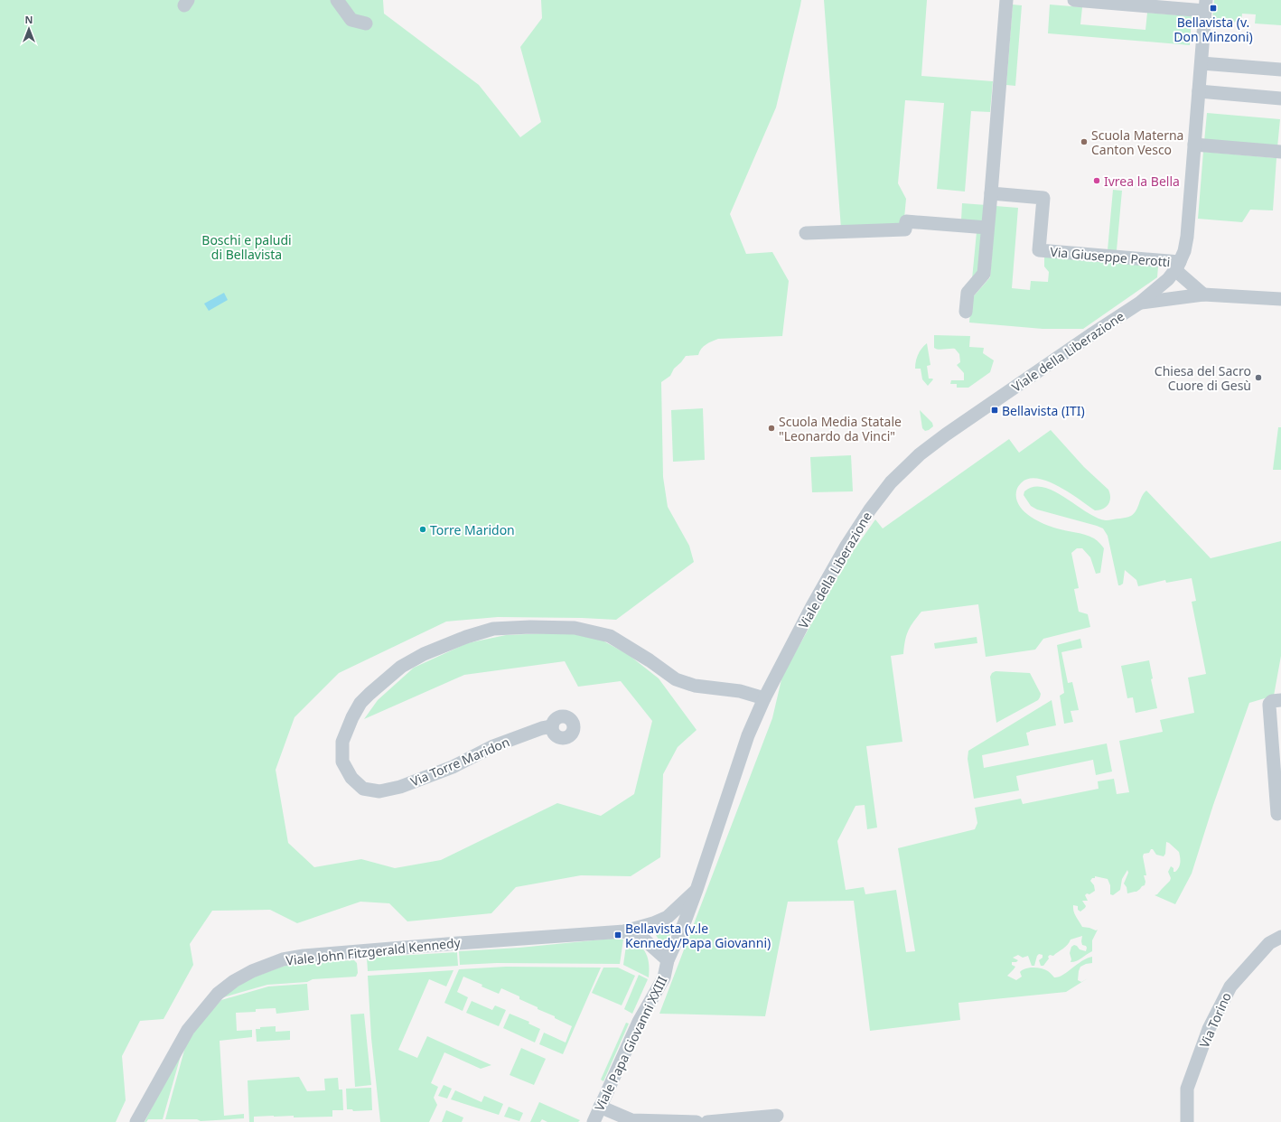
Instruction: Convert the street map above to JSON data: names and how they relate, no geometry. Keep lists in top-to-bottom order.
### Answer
{
  "streets": {
    "street": [
      "Via Giuseppe Perotti",
      "Viale della Liberazione",
      "Via Torre Maridon",
      "Viale John Fitzgerald Kennedy",
      "Via Torino",
      "Viale Papa Giovanni XXIII"
    ]
  },
  "crossings": [
    ["Via Giuseppe Perotti", "Viale della Liberazione"],
    ["Viale della Liberazione", "Via Torre Maridon"],
    ["Viale della Liberazione", "Viale Papa Giovanni XXIII"],
    ["Viale John Fitzgerald Kennedy", "Viale Papa Giovanni XXIII"]
  ],
  "parks": ["Boschi e paludi di Bellavista"],
  "places": {
    "transit": ["Bellavista (v. Don Minzoni)", "Bellavista (ITI)", "Bellavista (v.le Kennedy/Papa Giovanni)"],
    "other": [
      "Scuola Materna Canton Vesco",
      "Ivrea la Bella",
      "Chiesa del Sacro Cuore di Gesù",
      "Scuola Media Statale \"Leonardo da Vinci\"",
      "Torre Maridon"
    ]
  },
  "north": "top"
}
